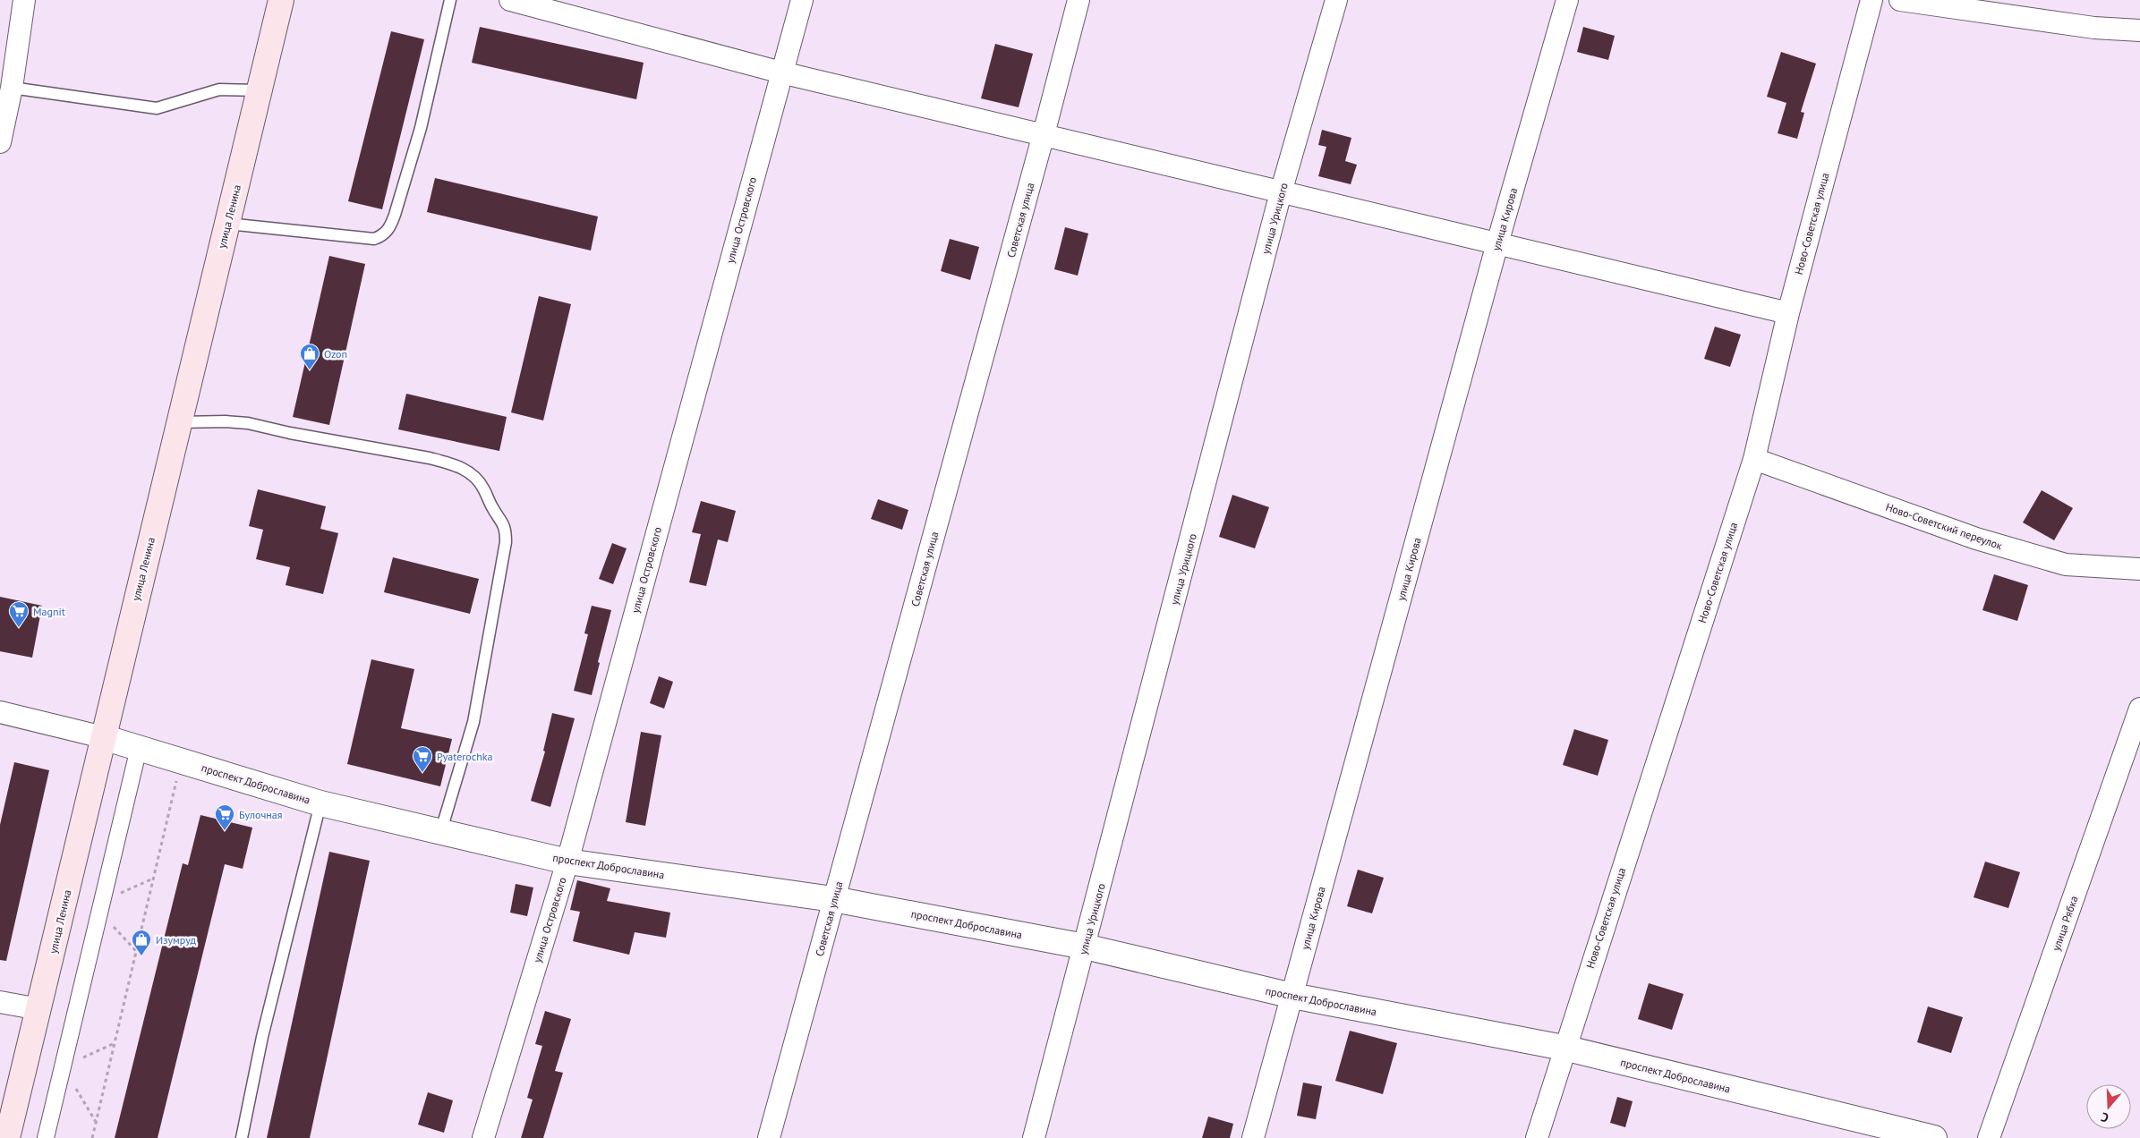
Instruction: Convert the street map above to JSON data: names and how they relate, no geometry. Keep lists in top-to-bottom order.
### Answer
{
  "streets": {
    "main road": ["улица Ленина"],
    "street": [
      "улица Урицкого",
      "улица Кирова",
      "улица Островского",
      "Советская улица",
      "Ново-Советская улица",
      "Ново-Советский переулок",
      "проспект Доброславина",
      "улица Рябка"
    ]
  },
  "crossings": [
    ["улица Ленина", "проспект Доброславина"],
    ["улица Урицкого", "проспект Доброславина"],
    ["улица Кирова", "проспект Доброславина"],
    ["улица Островского", "проспект Доброславина"],
    ["Советская улица", "проспект Доброславина"],
    ["Ново-Советская улица", "Ново-Советский переулок"],
    ["Ново-Советская улица", "проспект Доброславина"]
  ],
  "places": {
    "shop": ["Ozon", "Изумруд"],
    "supermarket": ["Magnit", "Pyaterochka", "Булочная"]
  },
  "north": "bottom"
}
